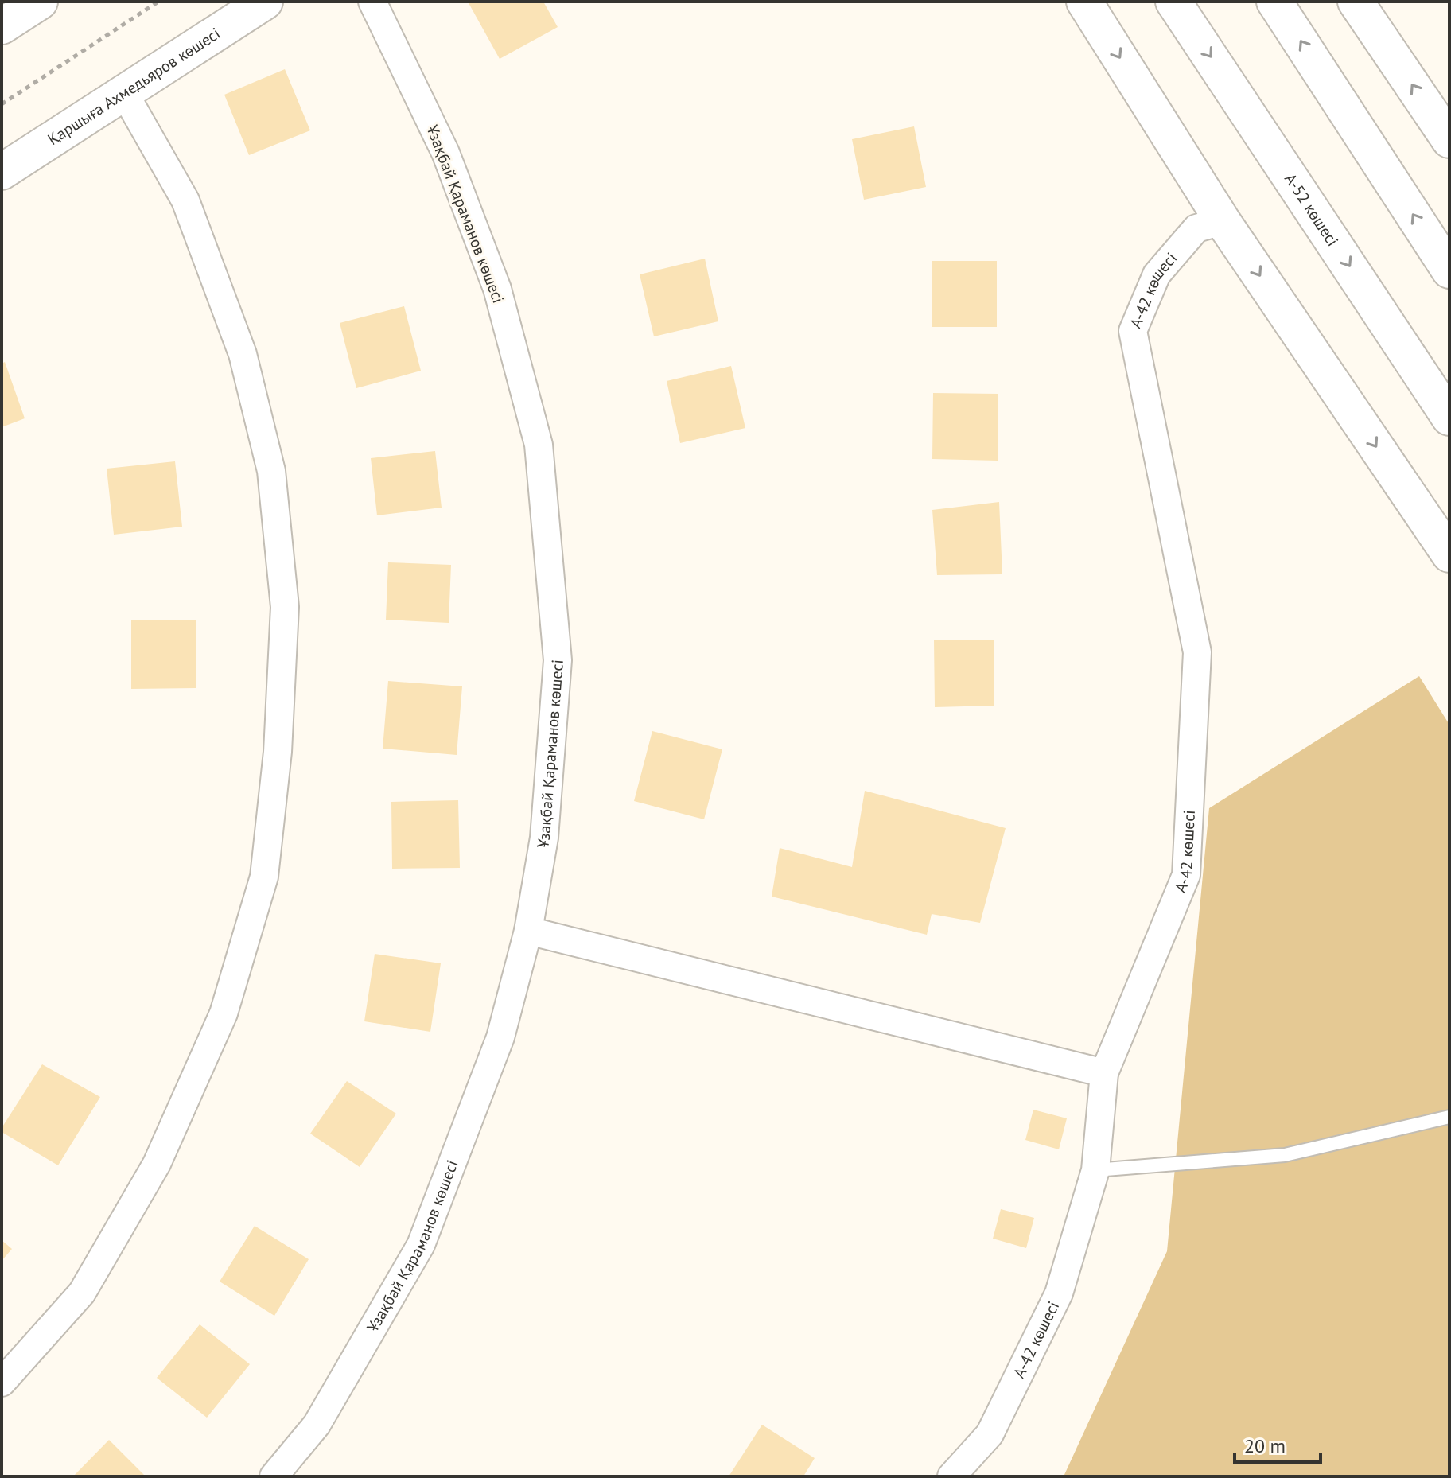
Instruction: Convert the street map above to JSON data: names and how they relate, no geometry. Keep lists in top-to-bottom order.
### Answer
{
  "streets": {
    "street": [
      "Қаршыға Ахмедьяров көшесі",
      "А-52 көшесі",
      "Ұзақбай Қараманов көшесі",
      "А-42 көшесі"
    ]
  },
  "scale_bar": "20 m"
}
